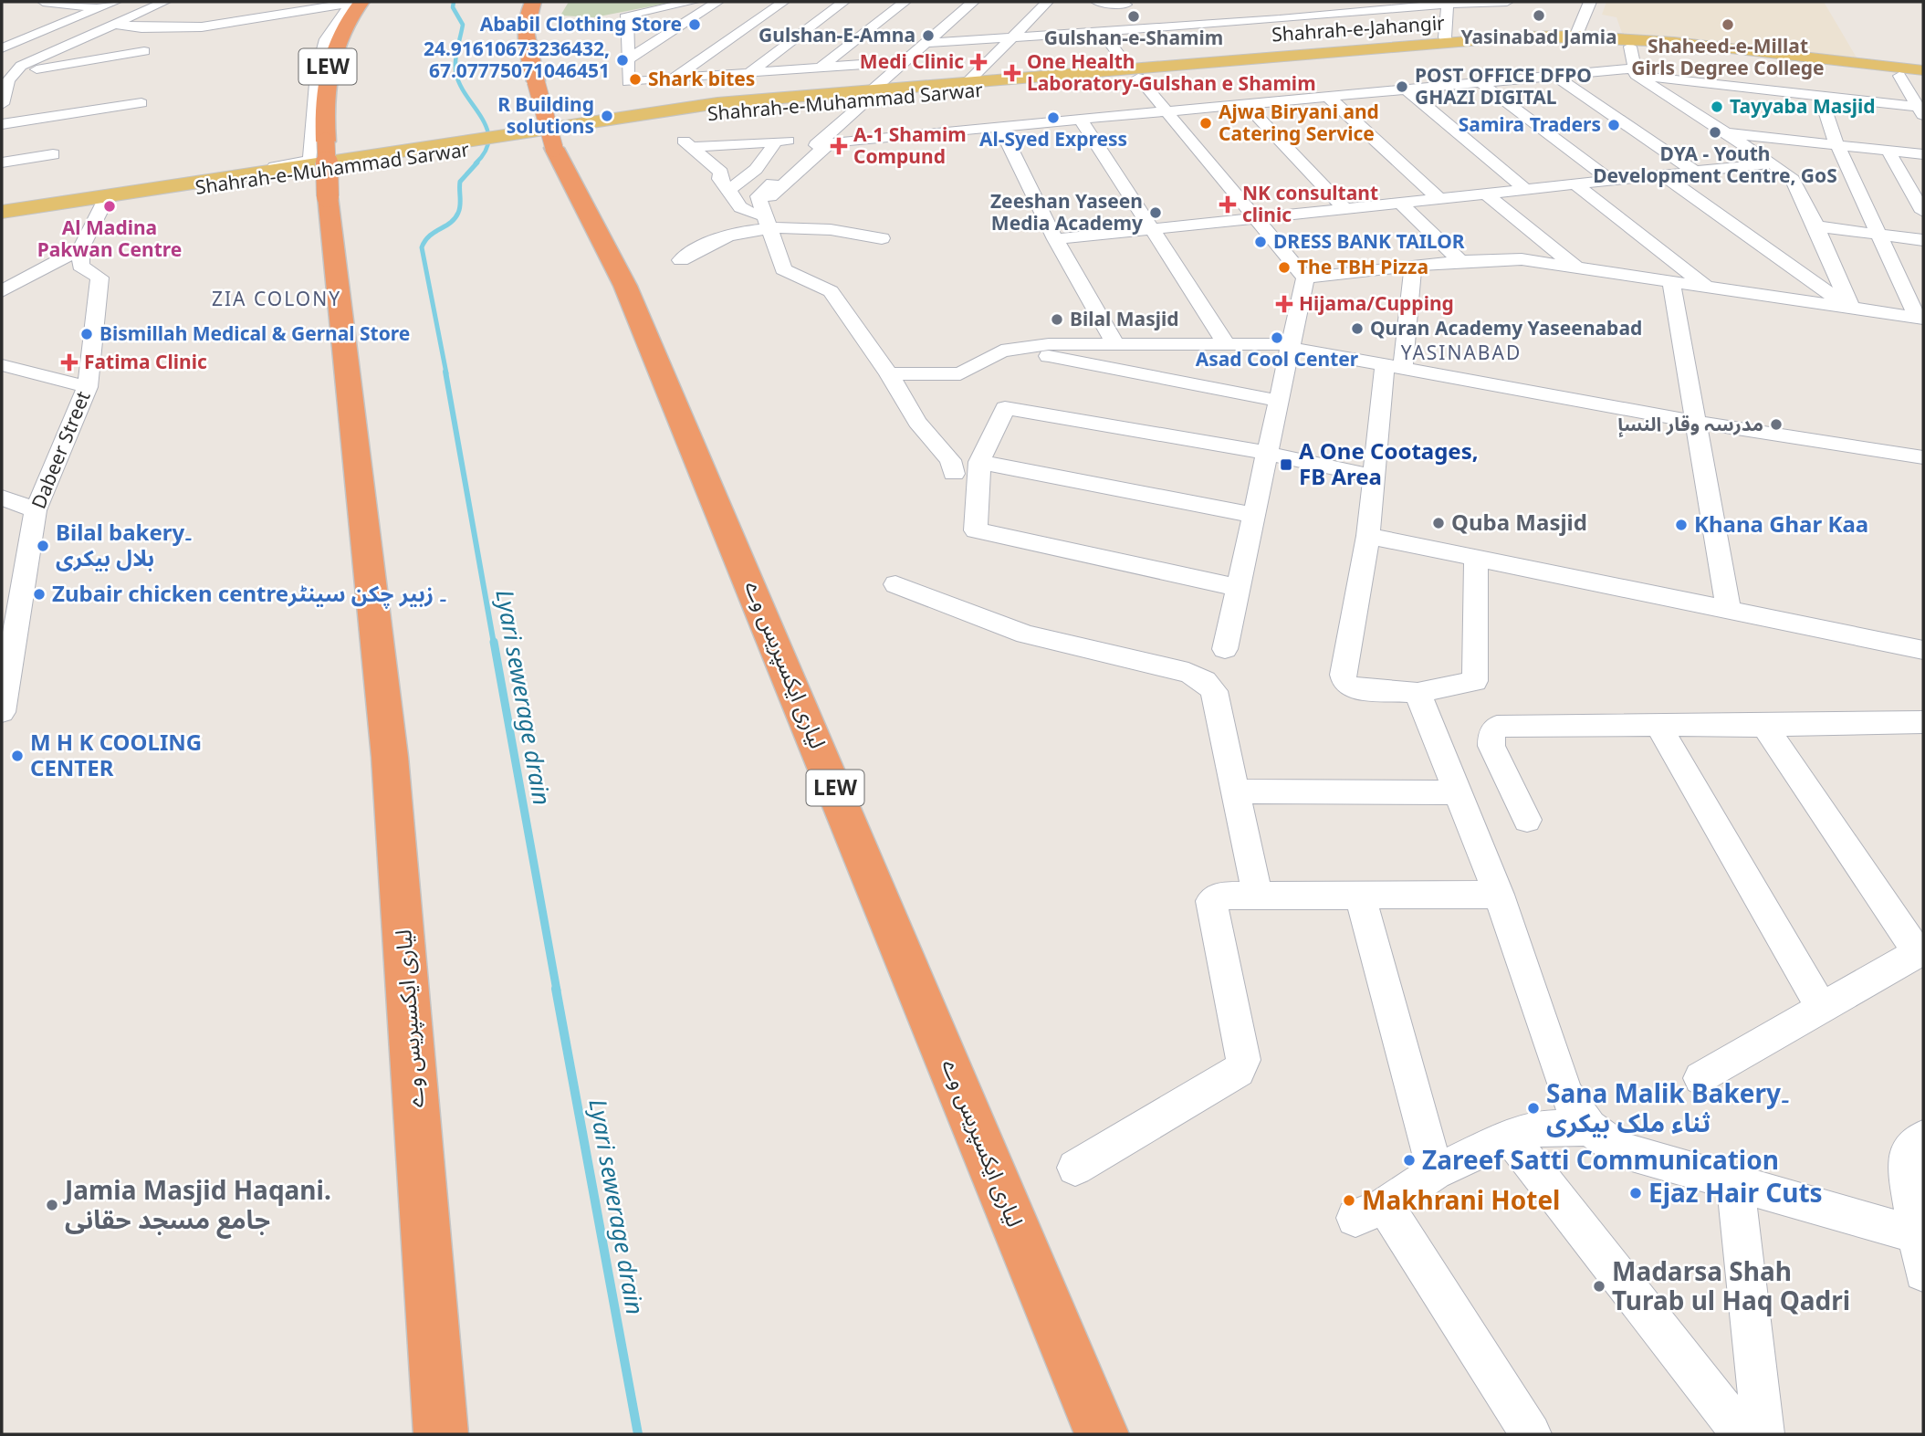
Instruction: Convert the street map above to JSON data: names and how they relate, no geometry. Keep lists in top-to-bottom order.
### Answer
{
  "streets": {
    "highway": ["LEW", "لیاری ایکسپریس وے"],
    "main road": ["Shahrah-e-Jahangir", "Shahrah-e-Muhammad Sarwar"],
    "street": ["Dabeer Street"]
  },
  "crossings": [
    ["Shahrah-e-Jahangir", "Shahrah-e-Muhammad Sarwar"]
  ],
  "districts": ["ZIA COLONY", "YASINABAD"],
  "water": ["Lyari sewerage drain"],
  "places": {
    "other": [
      "Yasinabad Jamia",
      "Gulshan-e-Shamim",
      "Ababil Clothing Store",
      "Shaheed-e-Millat Girls Degree College",
      "Gulshan-E-Amna",
      "24.91610673236432, 67.07775071046451",
      "Shark bites",
      "POST OFFICE DFPO GHAZI DIGITAL",
      "Tayyaba Masjid",
      "R Building solutions",
      "Al-Syed Express",
      "Ajwa Biryani and Catering Service",
      "Samira Traders",
      "DYA - Youth Development Centre, GoS",
      "Al Madina Pakwan Centre",
      "Zeeshan Yaseen Media Academy",
      "DRESS BANK TAILOR",
      "The TBH Pizza",
      "Bilal Masjid",
      "Quran Academy Yaseenabad",
      "Bismillah Medical & Gernal Store",
      "Asad Cool Center",
      "مدرسہ وقار النسإ",
      "Quba Masjid",
      "Khana Ghar Kaa",
      "Bilal bakery۔ بلال بیکری",
      "Zubair chicken centre۔ زبیر چکن سینٹر",
      "M H K COOLING CENTER",
      "Sana Malik Bakery۔ ثناء ملک بیکری",
      "Zareef Satti Communication",
      "Ejaz Hair Cuts",
      "Makhrani Hotel",
      "Jamia Masjid Haqani. جامع مسجد حقانی",
      "Madarsa Shah Turab ul Haq Qadri"
    ],
    "health": [
      "Medi Clinic",
      "One Health Laboratory-Gulshan e Shamim",
      "A-1 Shamim Compund",
      "NK consultant clinic",
      "Hijama/Cupping",
      "Fatima Clinic"
    ],
    "transit": ["A One Cootages, FB Area"]
  }
}
